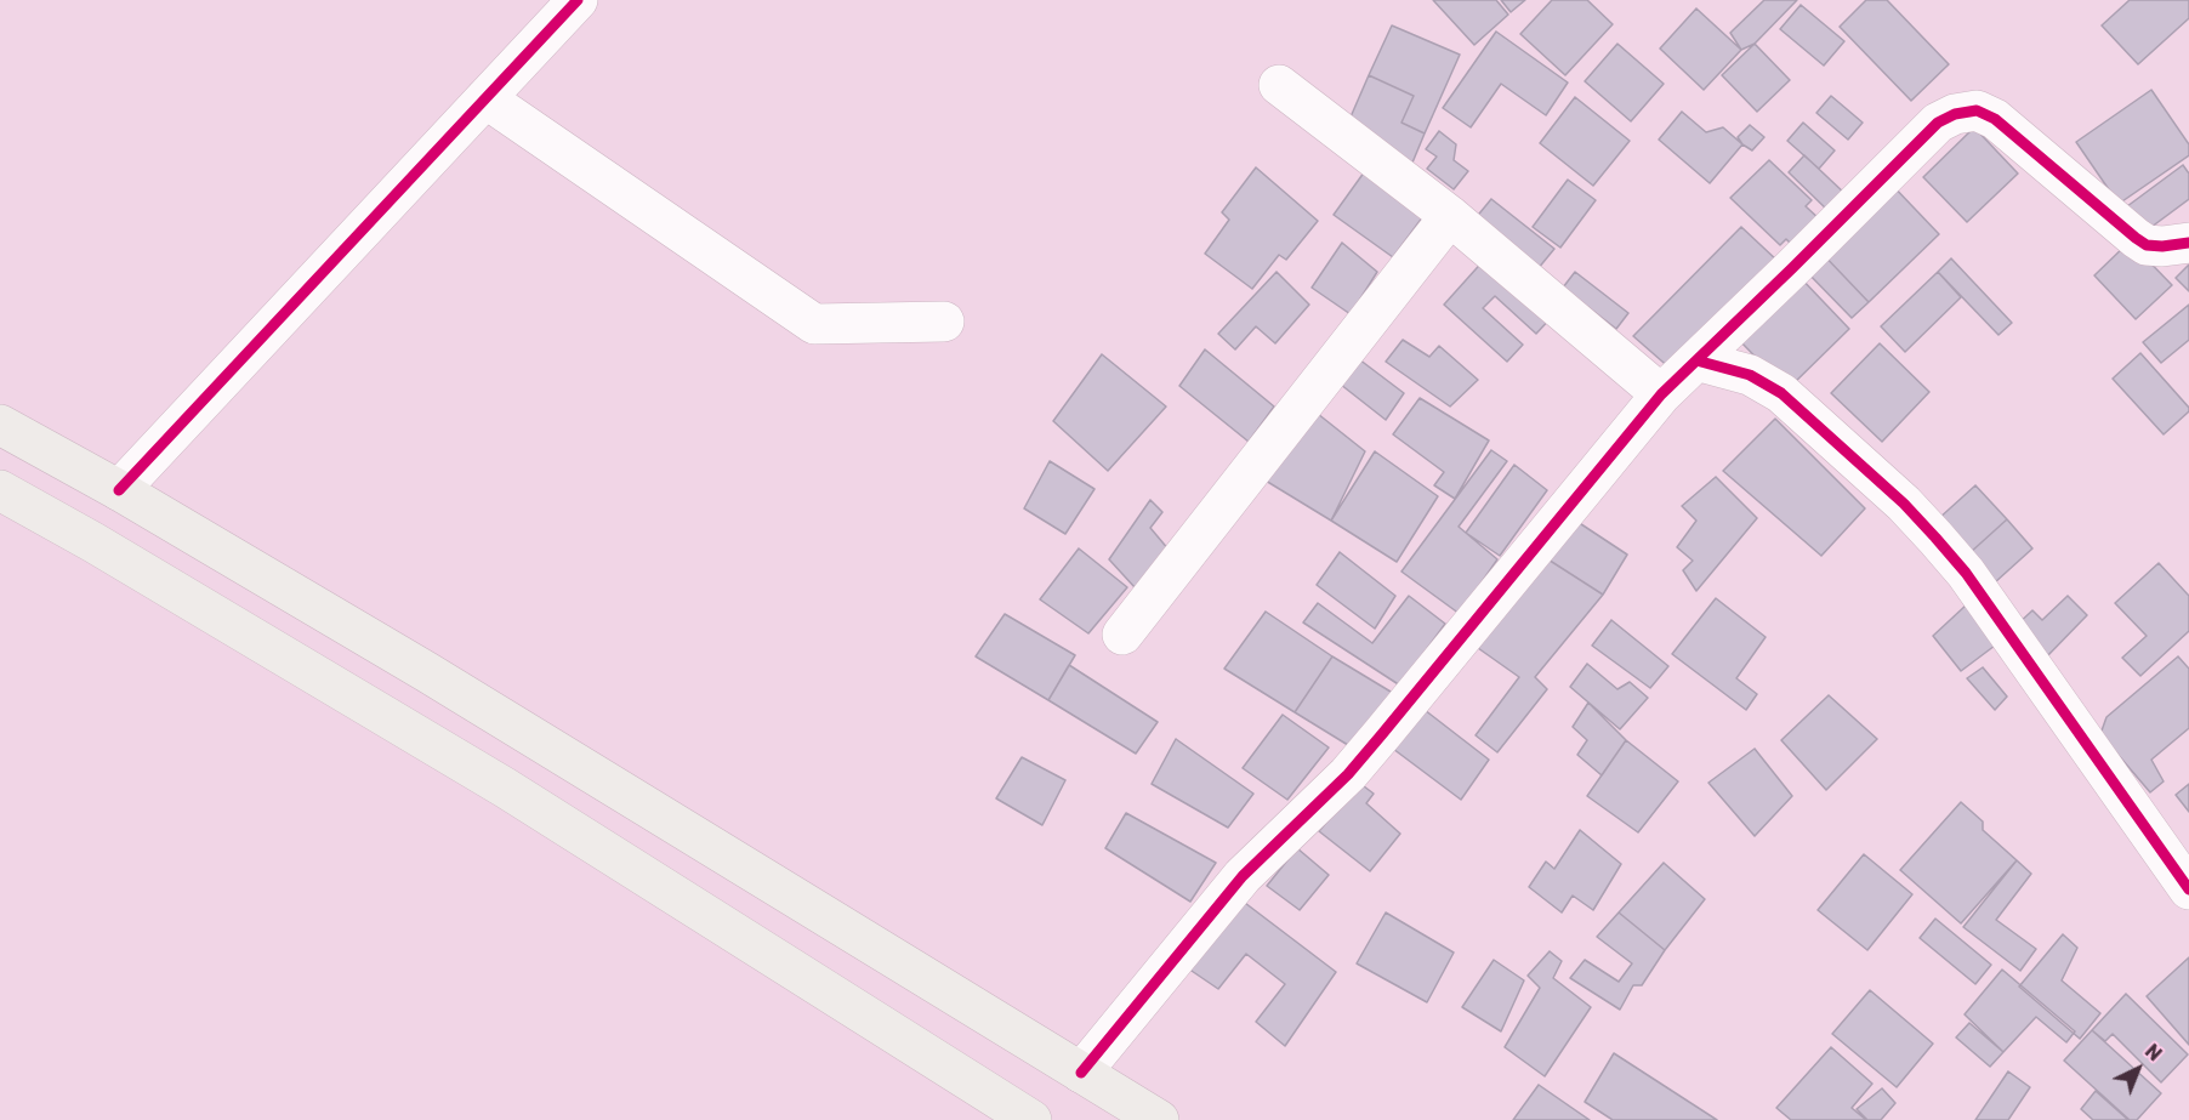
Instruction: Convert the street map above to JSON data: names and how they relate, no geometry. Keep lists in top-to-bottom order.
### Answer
{
  "north": "top right"
}
